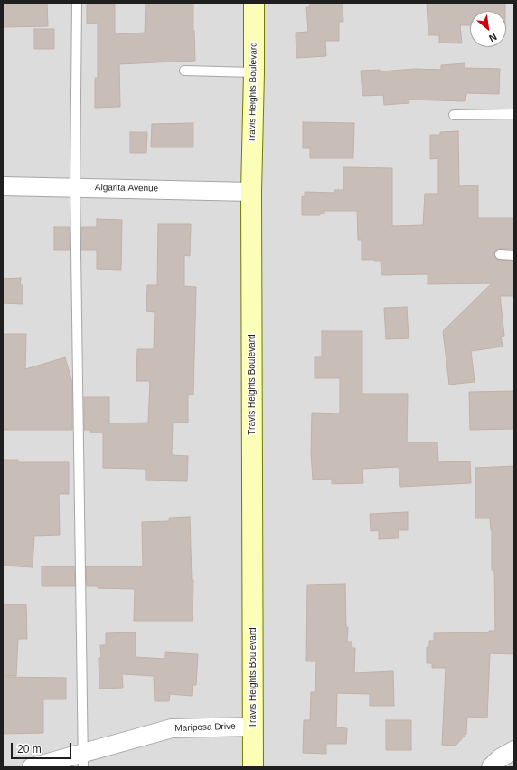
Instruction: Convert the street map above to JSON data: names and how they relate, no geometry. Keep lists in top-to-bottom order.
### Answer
{
  "streets": {
    "street": ["Travis Heights Boulevard", "Algarita Avenue", "Mariposa Drive"]
  },
  "crossings": [
    ["Travis Heights Boulevard", "Algarita Avenue"],
    ["Travis Heights Boulevard", "Mariposa Drive"]
  ],
  "scale_bar": "20 m",
  "north": "bottom right"
}
